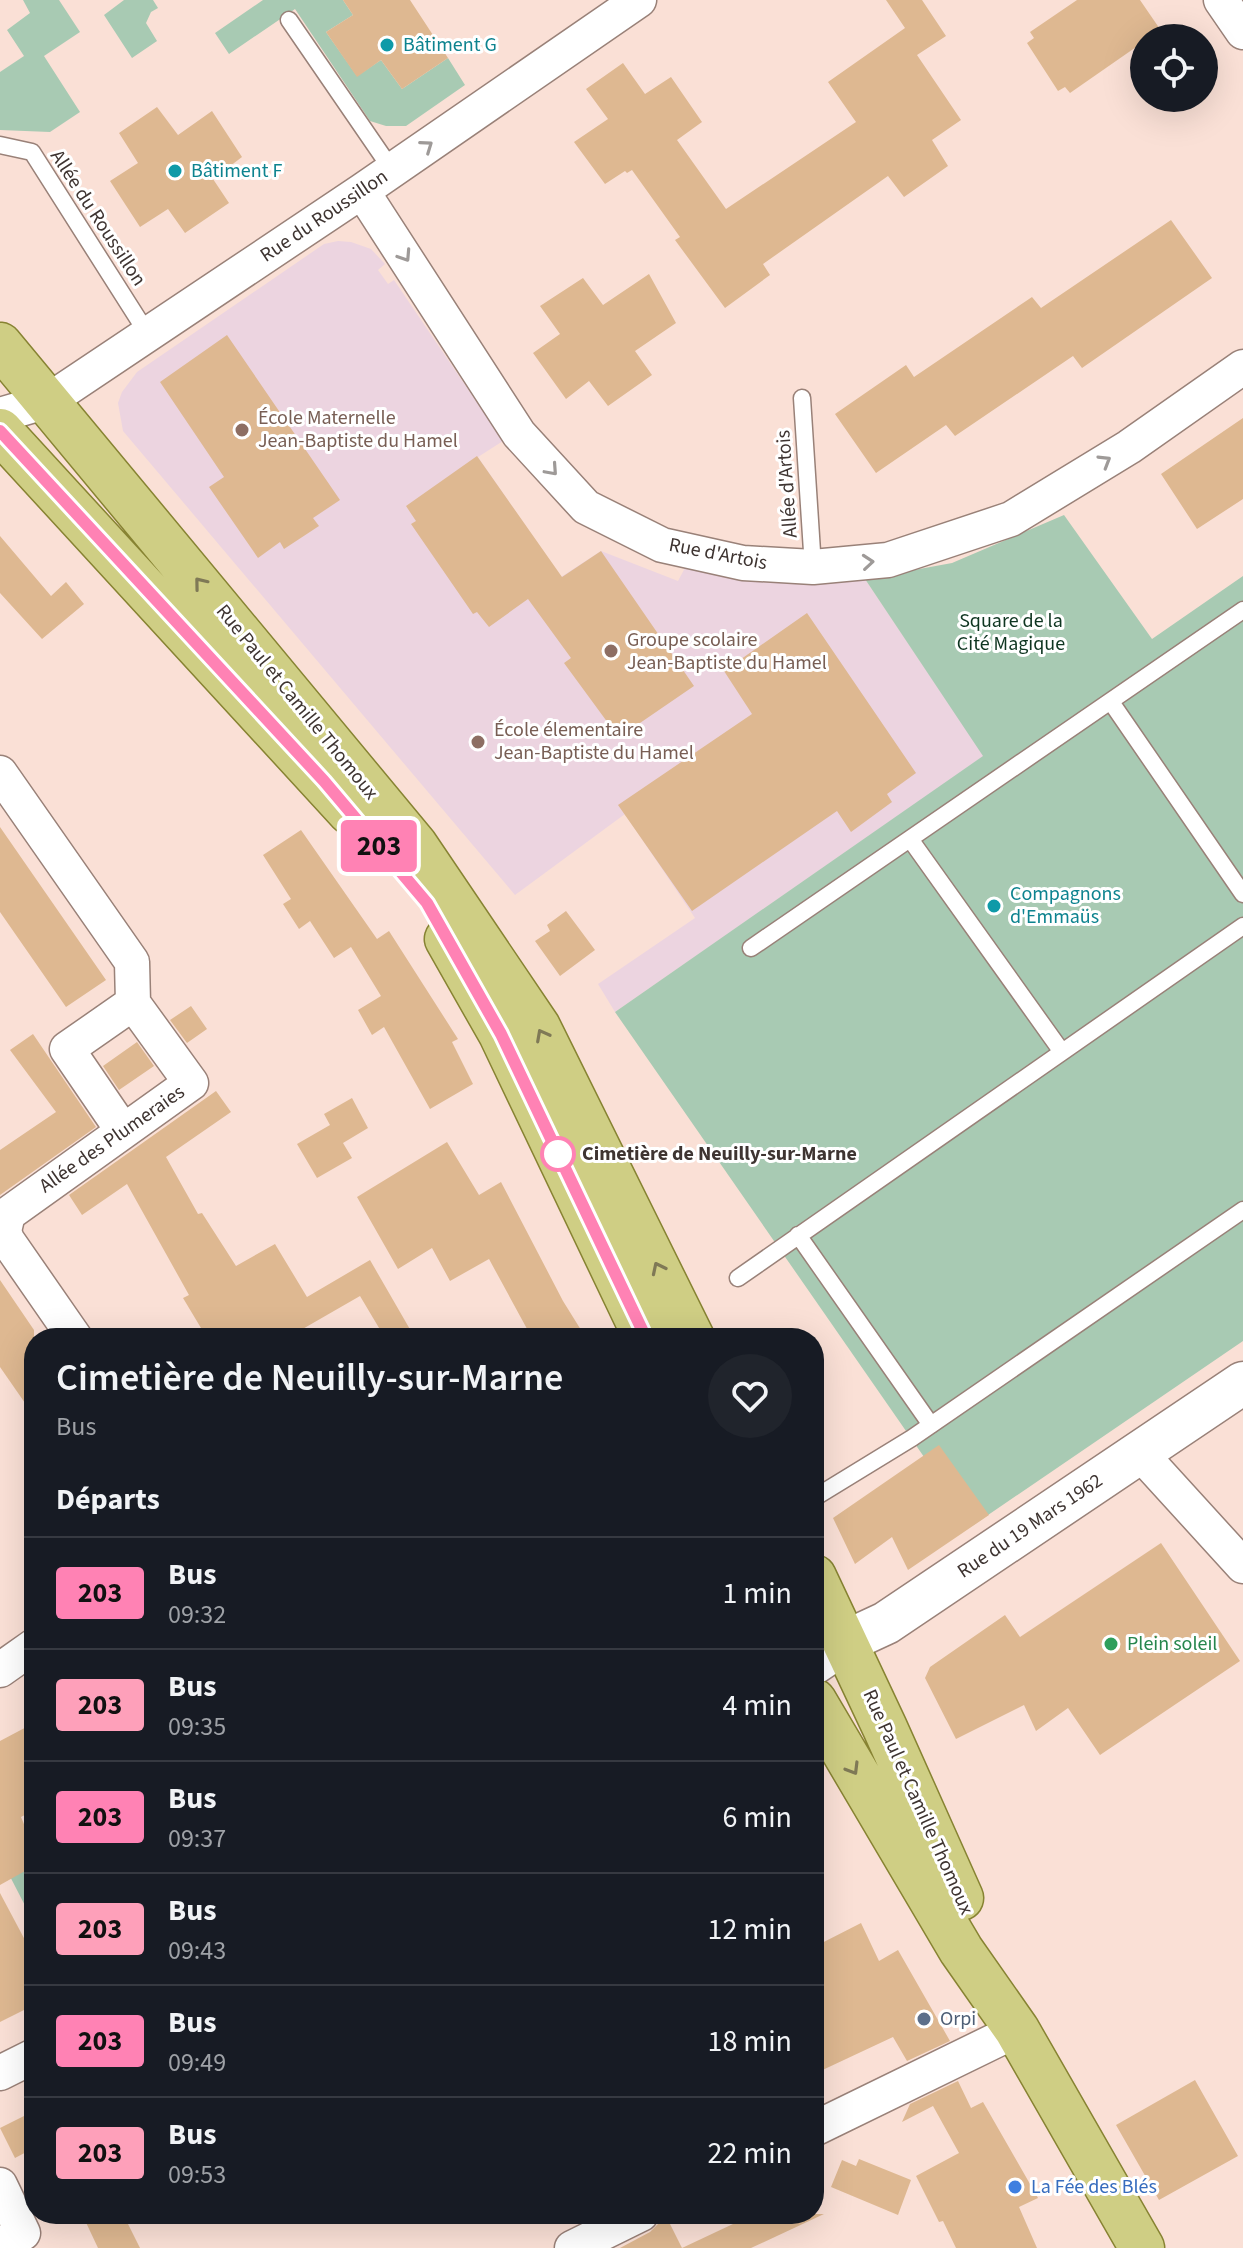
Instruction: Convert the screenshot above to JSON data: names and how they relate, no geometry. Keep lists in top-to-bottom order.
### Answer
{
  "streets": {
    "main road": ["Rue Paul et Camille Thomoux"],
    "street": [
      "Rue du Roussillon",
      "Rue d'Artois",
      "Allée des Plumeraies",
      "Rue du 19 Mars 1962"
    ],
    "lane": ["Allée du Roussillon", "Allée d'Artois"]
  },
  "crossings": [
    ["Rue du Roussillon", "Allée du Roussillon"],
    ["Rue du Roussillon", "Rue d'Artois"],
    ["Rue du Roussillon", "Rue Paul et Camille Thomoux"],
    ["Allée d'Artois", "Rue d'Artois"],
    ["Rue Paul et Camille Thomoux", "Rue du 19 Mars 1962"]
  ],
  "one_way": ["Rue du Roussillon", "Rue d'Artois"],
  "parks": ["Square de la Cité Magique"],
  "places": [
    "Bâtiment G",
    "Bâtiment F",
    "École Maternelle Jean-Baptiste du Hamel",
    "Groupe scolaire Jean-Baptiste du Hamel",
    "École élementaire Jean-Baptiste du Hamel",
    "Compagnons d'Emmaüs",
    "Cimetière de Neuilly-sur-Marne",
    "Plein soleil",
    "Orpi",
    "La Fée des Blés"
  ],
  "lines": ["bus line 203"],
  "page": {
    "on_map": "203",
    "heading": [
      ["Cimetière de Neuilly-sur-Marne", "Bus"],
      "Départs"
    ],
    "list": [
      {
        "mark": "203",
        "name": "Bus",
        "note": "09:32",
        "value": "1 min"
      },
      {
        "mark": "203",
        "name": "Bus",
        "note": "09:35",
        "value": "4 min"
      },
      {
        "mark": "203",
        "name": "Bus",
        "note": "09:37",
        "value": "6 min"
      },
      {
        "mark": "203",
        "name": "Bus",
        "note": "09:43",
        "value": "12 min"
      },
      {
        "mark": "203",
        "name": "Bus",
        "note": "09:49",
        "value": "18 min"
      },
      {
        "mark": "203",
        "name": "Bus",
        "note": "09:53",
        "value": "22 min"
      }
    ]
  }
}
